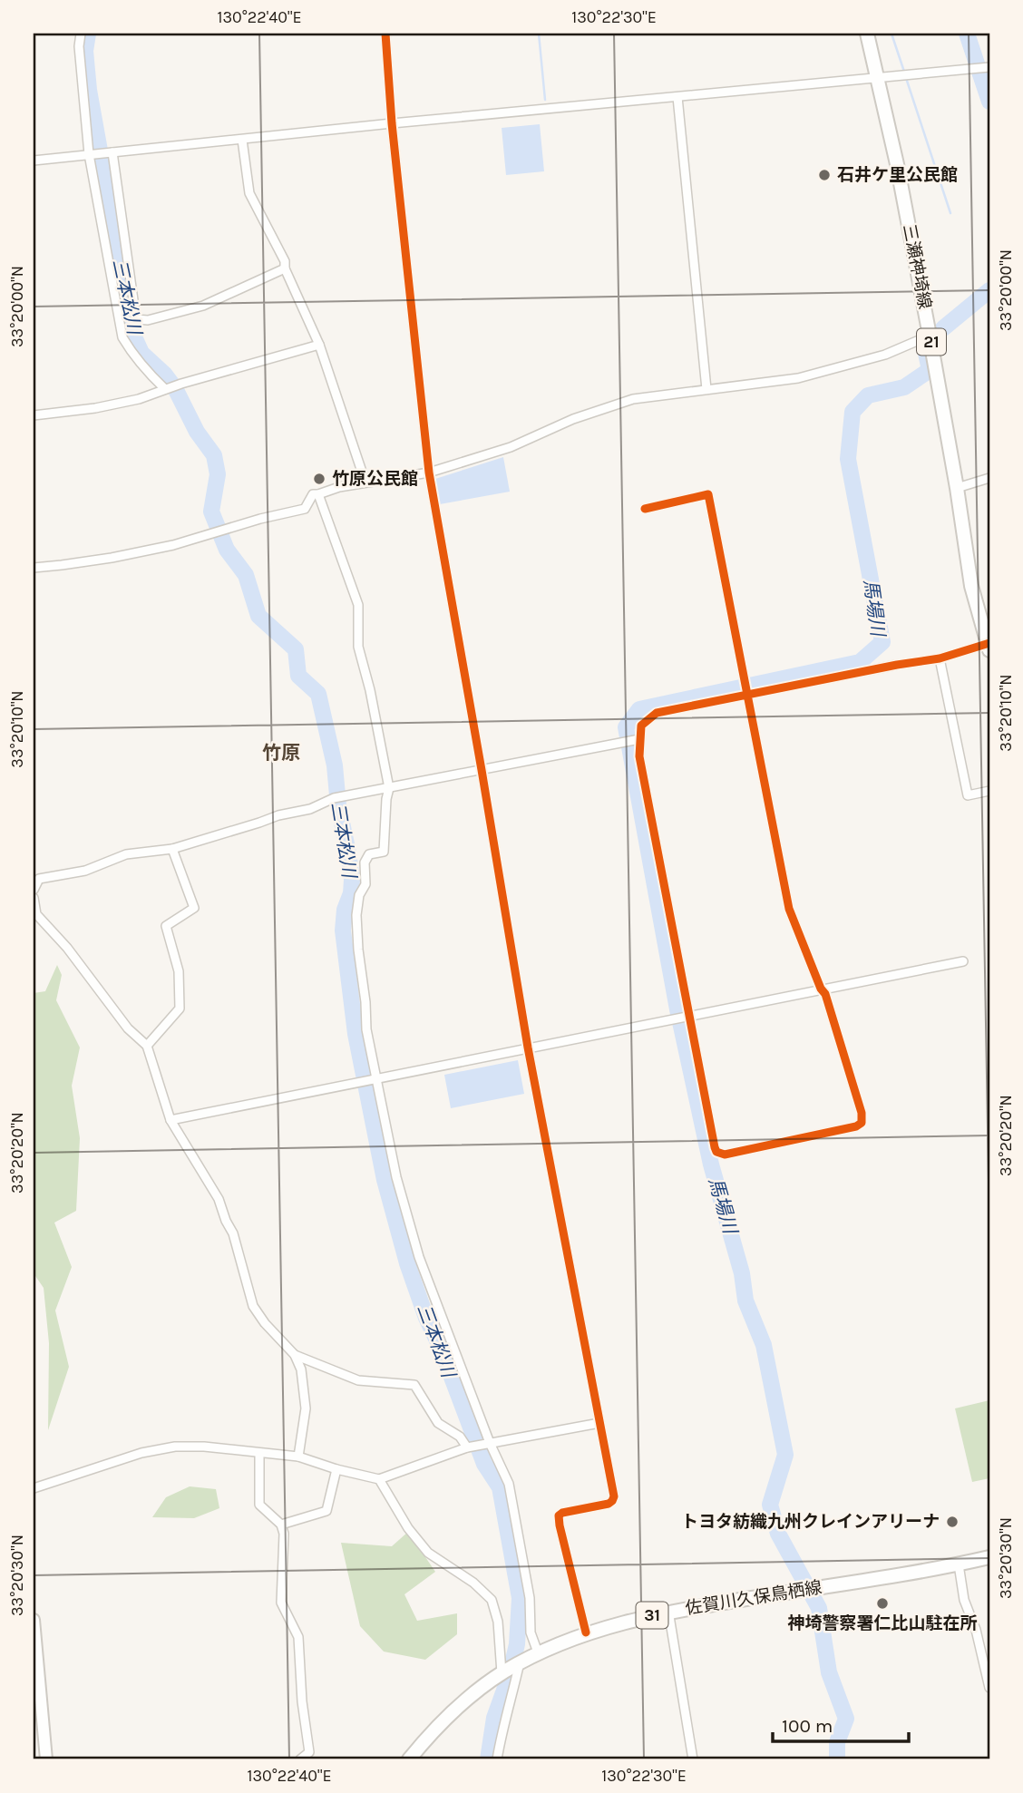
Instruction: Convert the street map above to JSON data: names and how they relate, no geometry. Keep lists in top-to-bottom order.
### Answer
{
  "streets": {
    "main road": [
      "三瀬神埼線",
      "21",
      "佐賀川久保鳥栖線",
      "31"
    ]
  },
  "districts": ["竹原"],
  "water": ["三本松川", "馬場川"],
  "places": [
    "石井ケ里公民館",
    "竹原公民館",
    "トヨタ紡織九州クレインアリーナ",
    "神埼警察署仁比山駐在所"
  ],
  "scale_bar": "100 m",
  "coordinates": [
    "130°22'40\"E",
    "130°22'30\"E",
    "33°20'00\"N",
    "33°20'10\"N",
    "33°20'20\"N",
    "33°20'30\"N"
  ]
}
